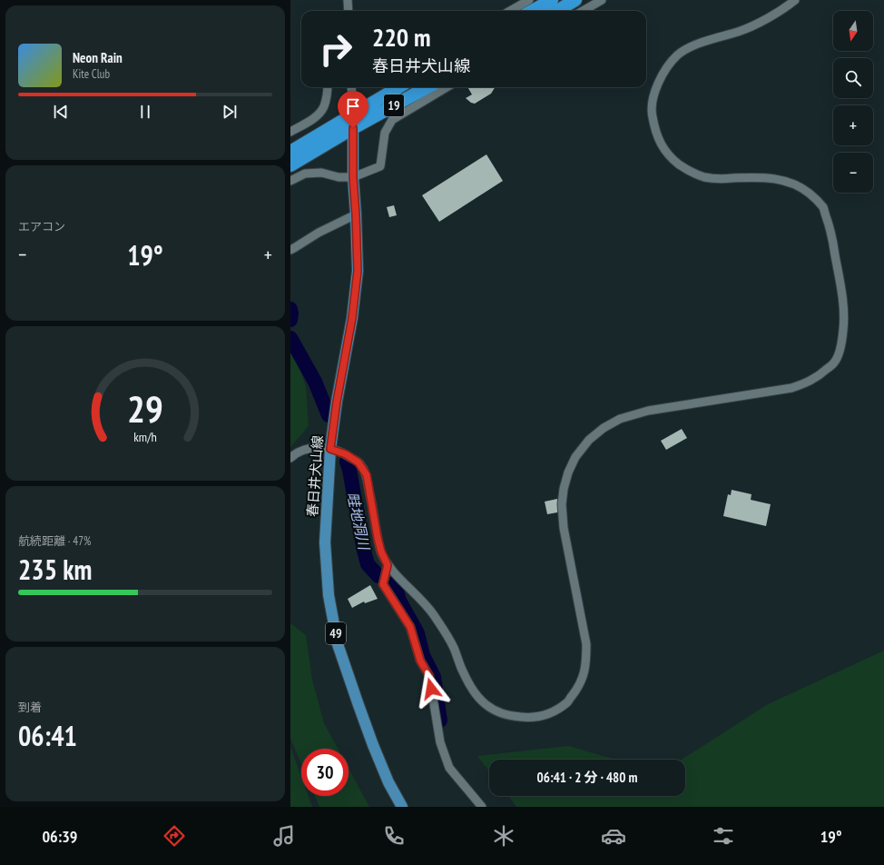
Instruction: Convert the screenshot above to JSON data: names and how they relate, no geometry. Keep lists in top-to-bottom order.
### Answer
{
  "streets": {
    "highway": ["19"],
    "main road": ["春日井犬山線", "49"]
  },
  "crossings": [
    ["19", "春日井犬山線"]
  ],
  "water": ["畦地洞川"],
  "north": "bottom",
  "page": {
    "map_buttons": ["+", "−"],
    "turn": ["220 m", "春日井犬山線"],
    "song": ["Neon Rain", "Kite Club"],
    "tile": [
      "エアコン",
      ["航続距離 · 47%", "235 km"],
      ["到着", "06:41"]
    ],
    "heat": ["−", "19°", "+"],
    "limit": "30",
    "trip": "06:41 · 2 分 · 480 m",
    "tabs": ["06:39", "19°"],
    "gauge": ["29", "km/h"]
  }
}
